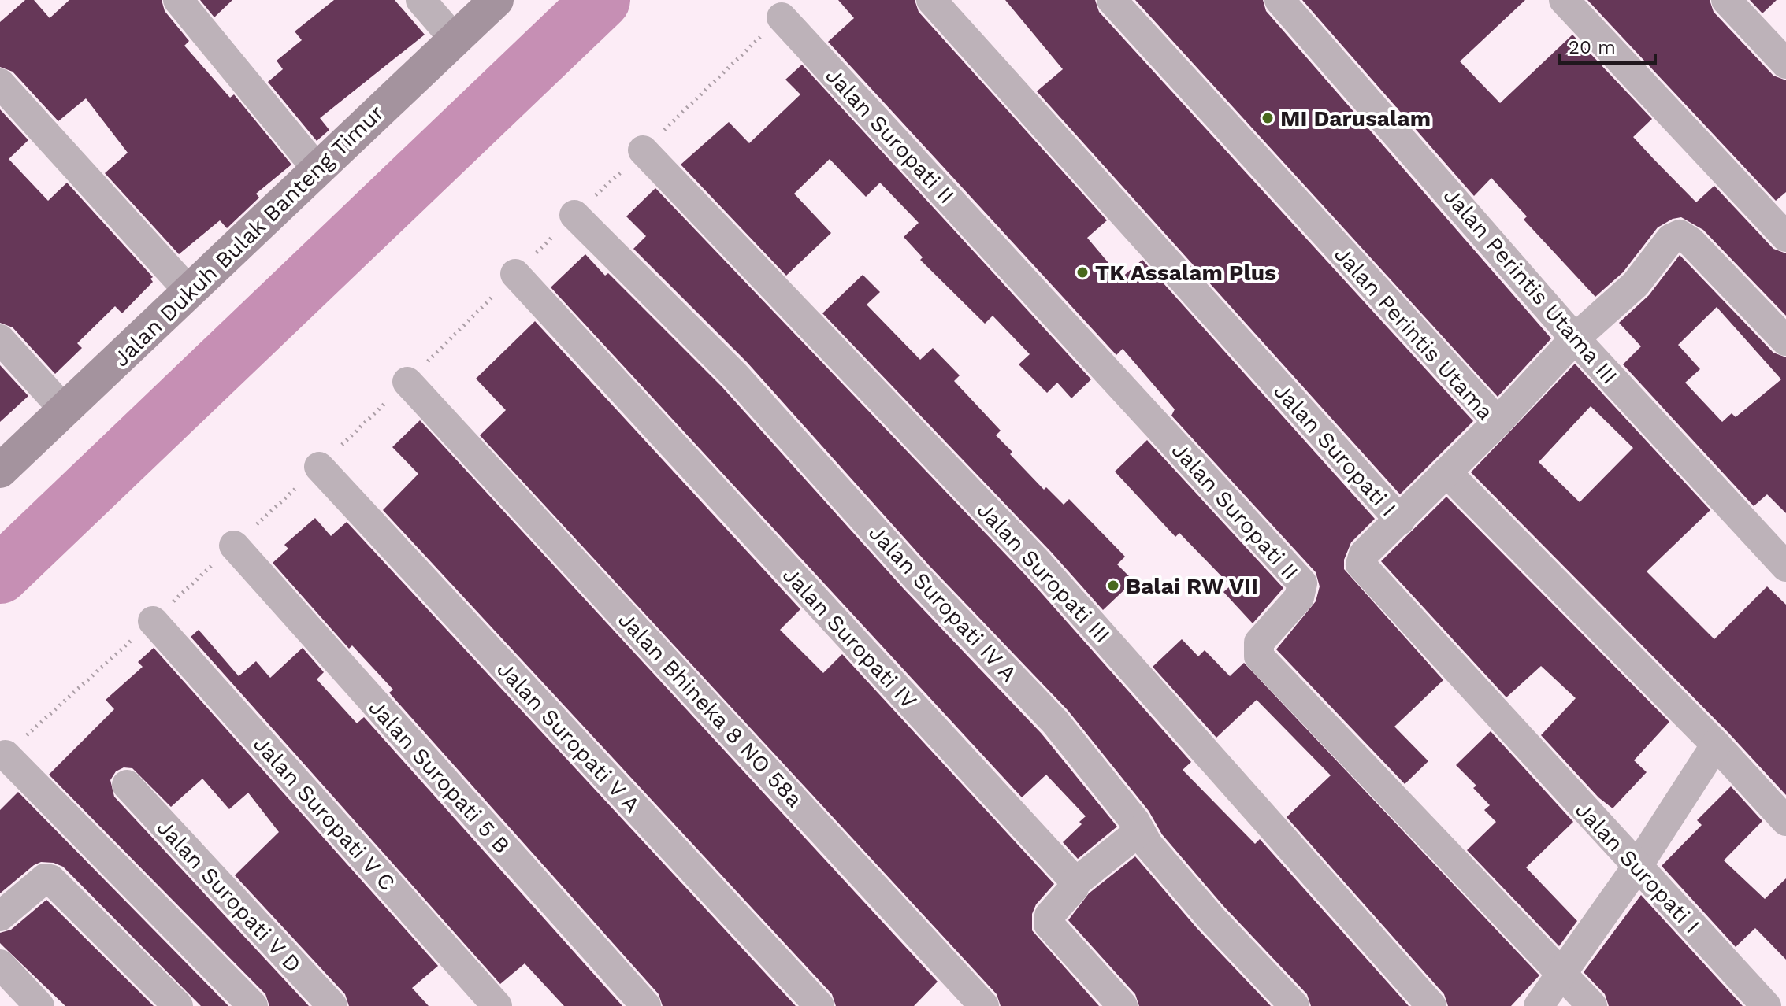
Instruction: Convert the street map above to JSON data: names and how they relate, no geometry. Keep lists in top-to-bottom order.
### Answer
{
  "streets": {
    "street": [
      "Jalan Suropati II",
      "Jalan Dukuh Bulak Banteng Timur",
      "Jalan Perintis Utama III",
      "Jalan Perintis Utama",
      "Jalan Suropati I",
      "Jalan Suropati III",
      "Jalan Suropati IV A",
      "Jalan Suropati IV",
      "Jalan Bhineka 8 NO 58a",
      "Jalan Suropati V A",
      "Jalan Suropati 5 B",
      "Jalan Suropati V C",
      "Jalan Suropati V D"
    ]
  },
  "crossings": [
    ["Jalan Perintis Utama", "Jalan Suropati I"]
  ],
  "places": ["MI Darusalam", "TK Assalam Plus", "Balai RW VII"],
  "scale_bar": "20 m"
}
